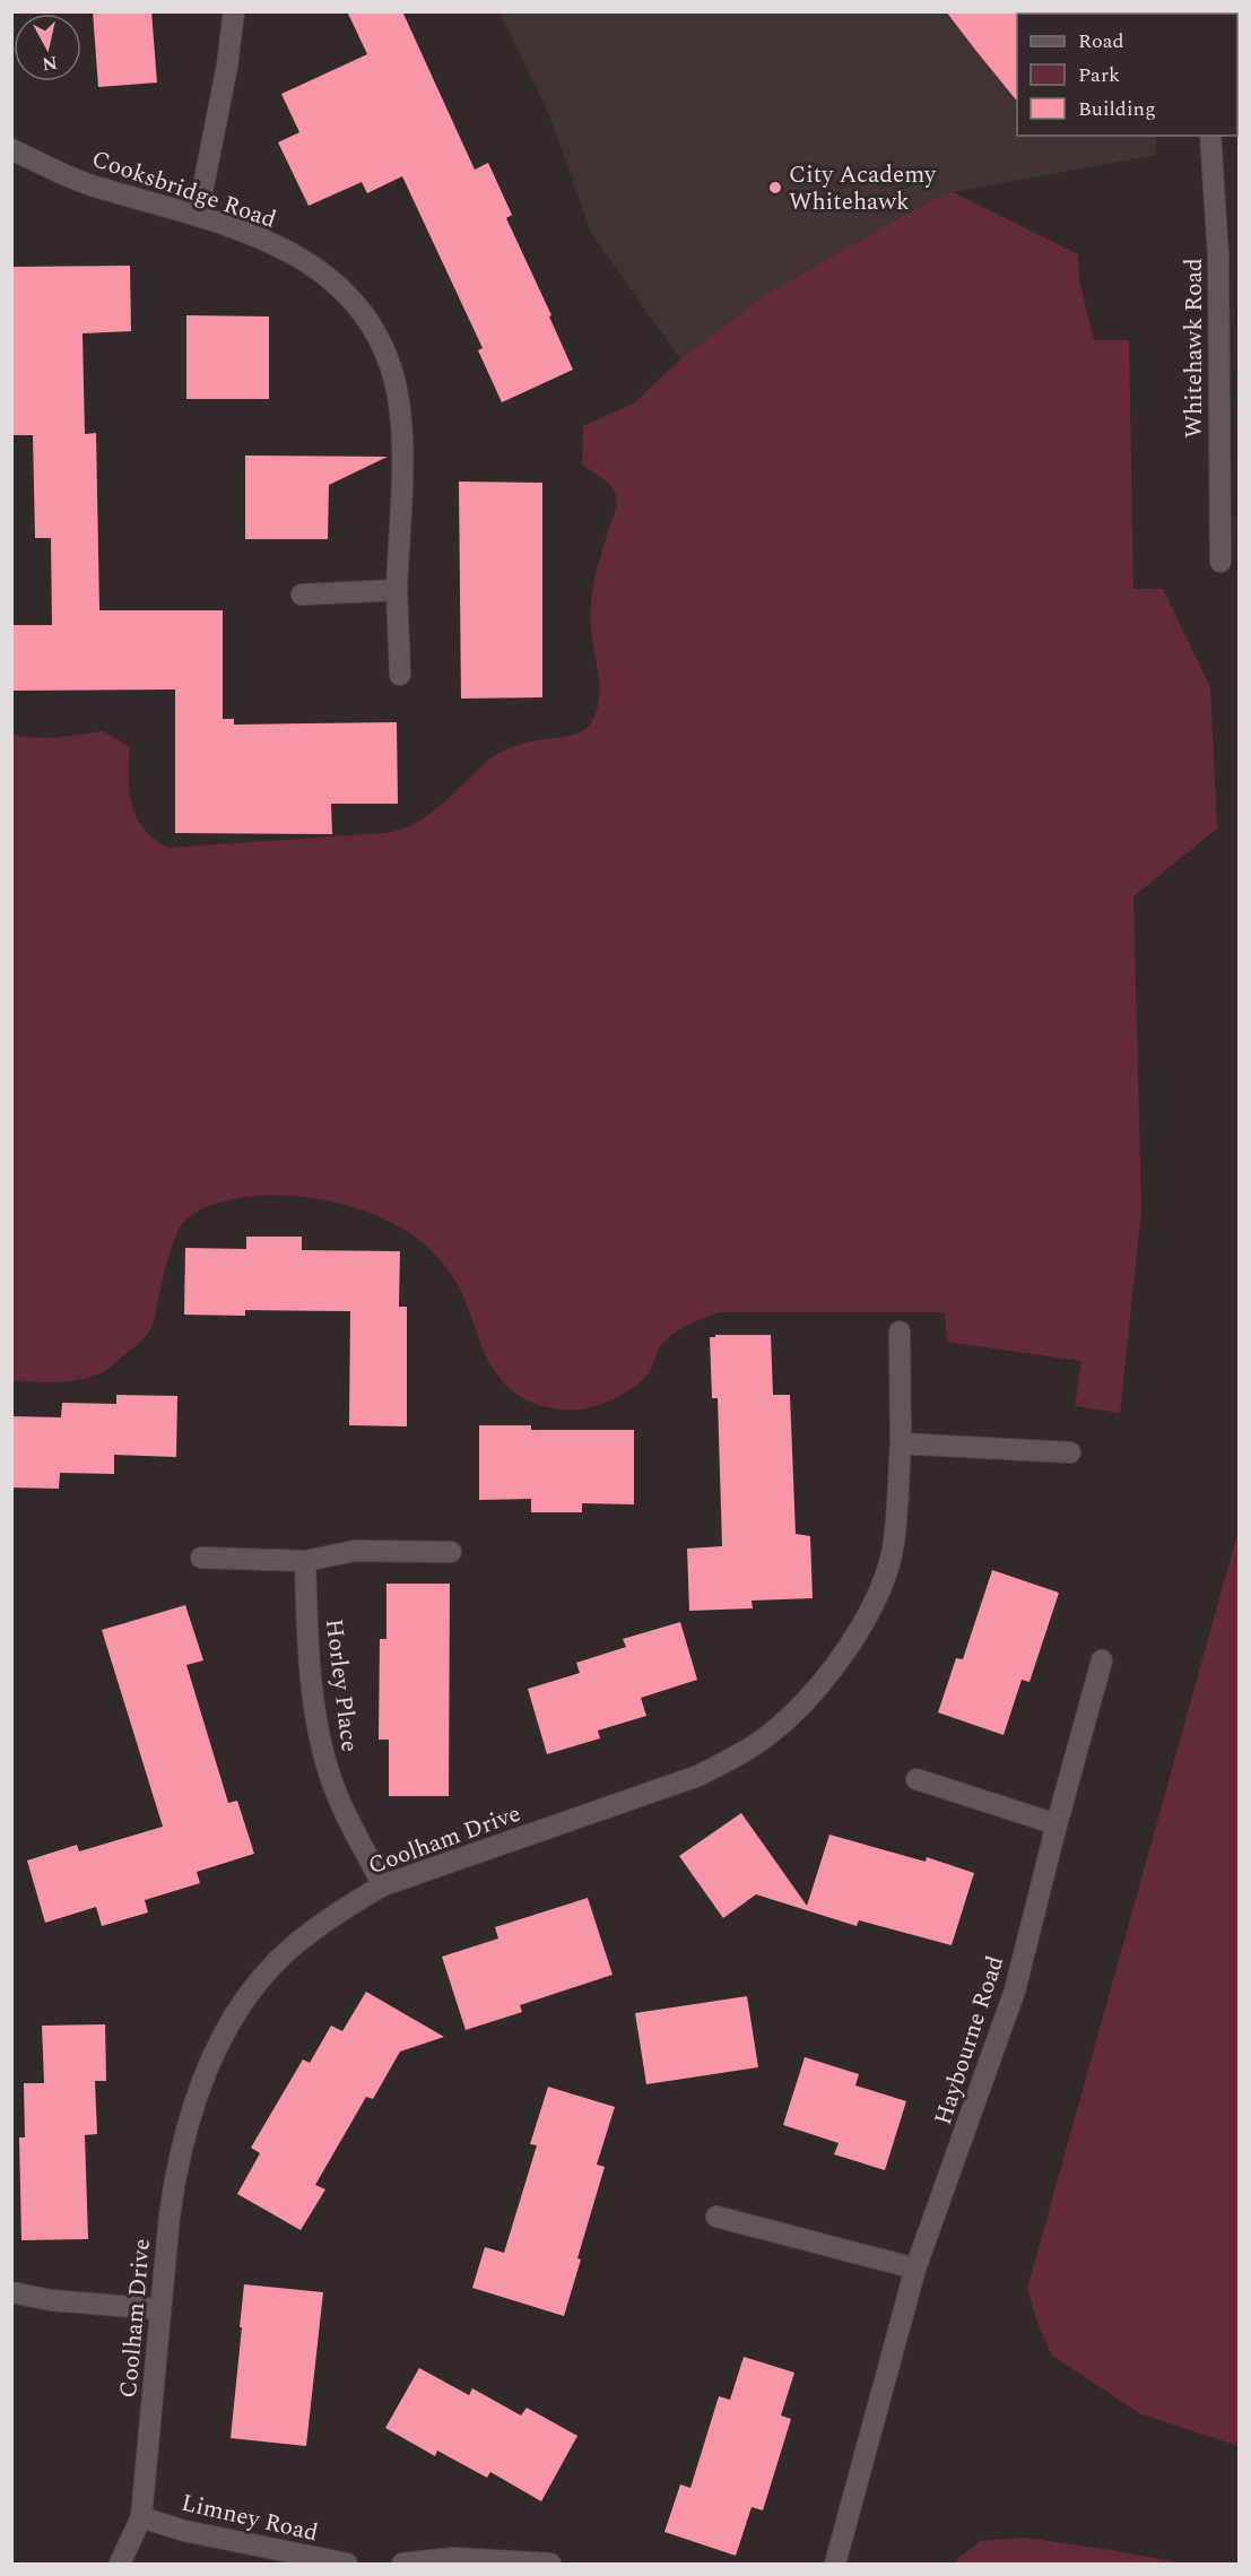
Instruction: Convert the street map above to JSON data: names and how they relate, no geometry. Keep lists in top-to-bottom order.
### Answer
{
  "streets": {
    "street": [
      "Cooksbridge Road",
      "Whitehawk Road",
      "Horley Place",
      "Coolham Drive",
      "Haybourne Road",
      "Limney Road"
    ]
  },
  "crossings": [
    ["Horley Place", "Coolham Drive"],
    ["Coolham Drive", "Limney Road"]
  ],
  "places": ["City Academy Whitehawk"],
  "legend": ["Road", "Park", "Building"],
  "north": "bottom"
}
